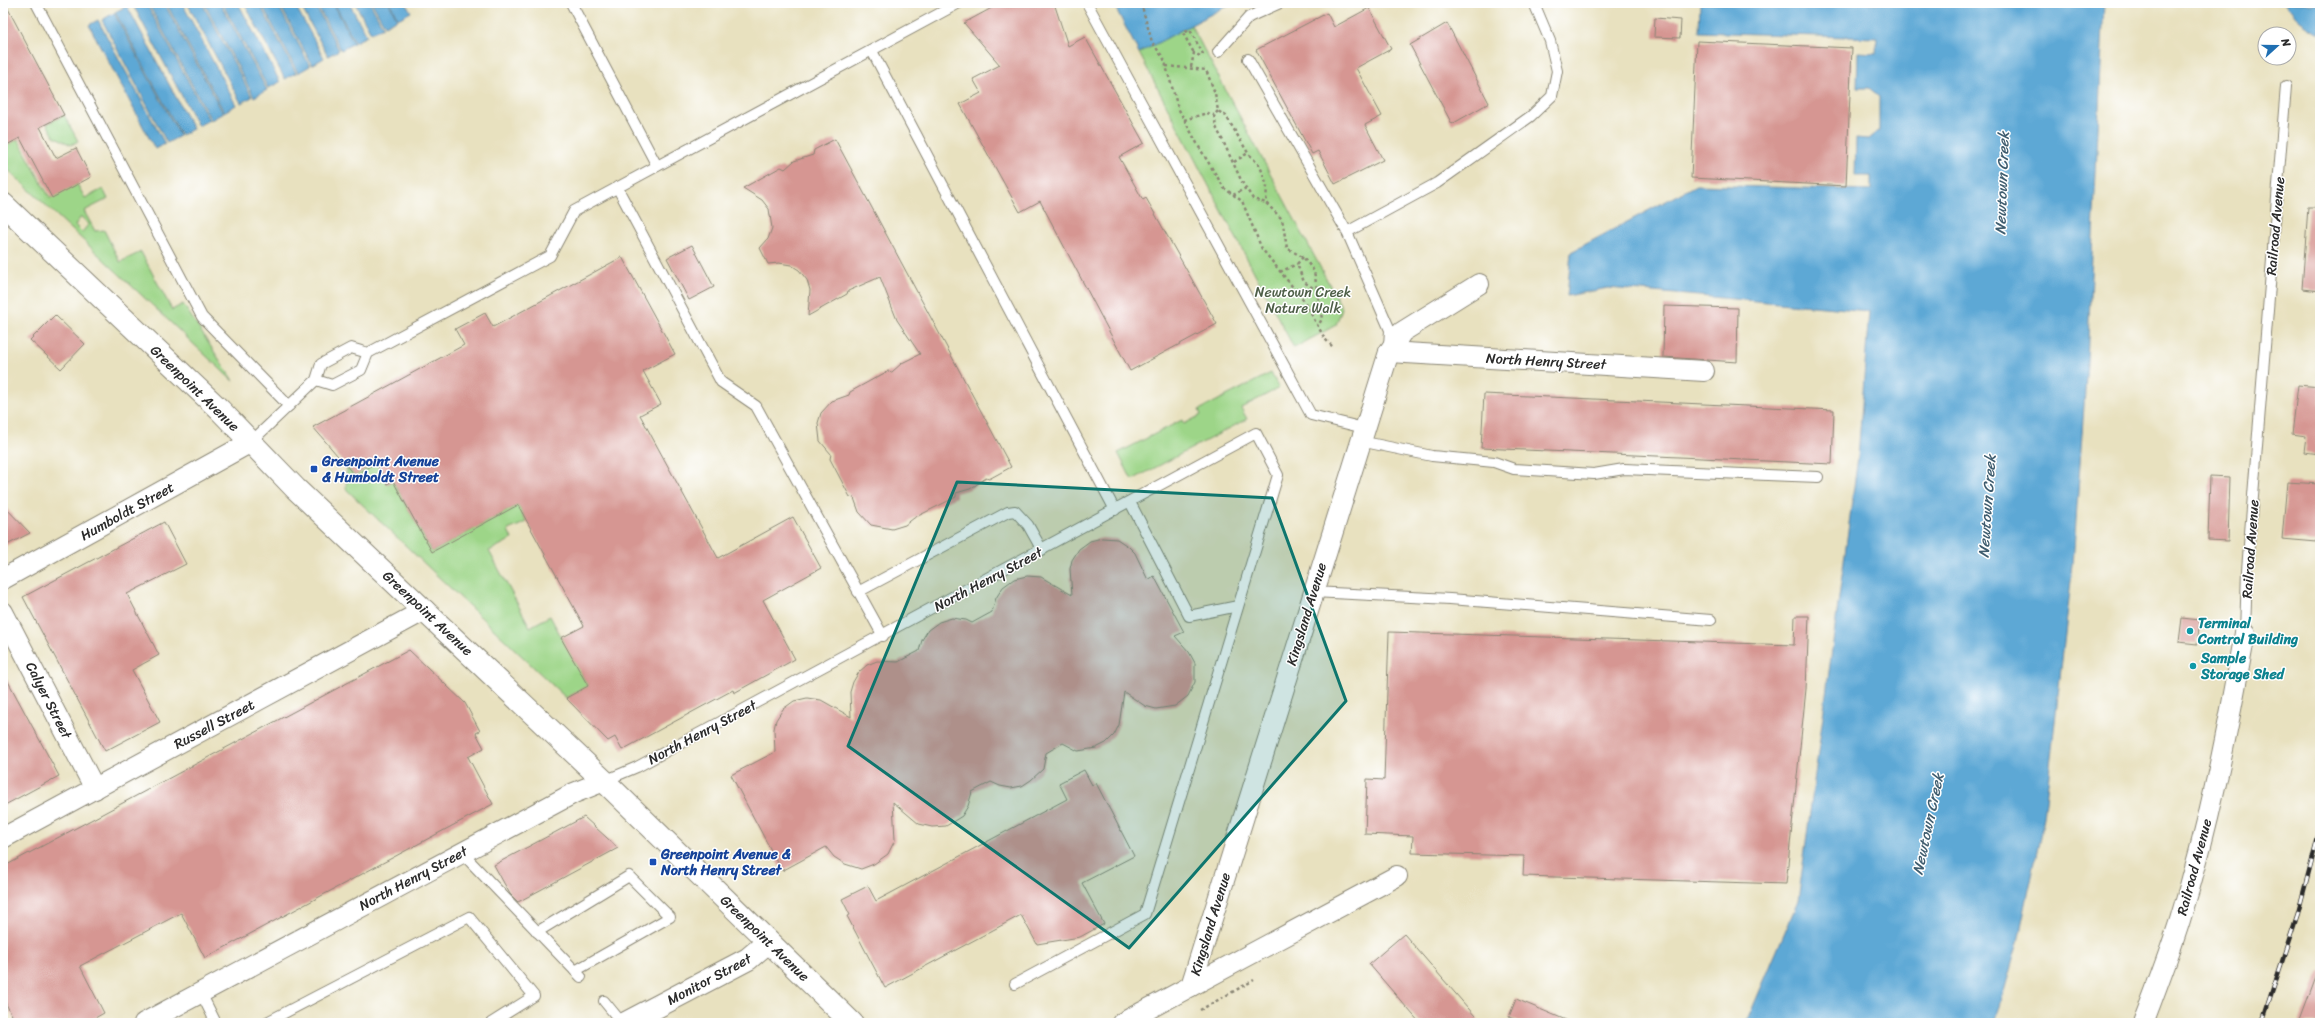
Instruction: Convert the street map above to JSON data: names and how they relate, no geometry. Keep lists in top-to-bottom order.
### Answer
{
  "streets": {
    "main road": ["Greenpoint Avenue", "Monitor Street"],
    "street": [
      "Railroad Avenue",
      "North Henry Street",
      "Humboldt Street",
      "Kingsland Avenue",
      "Calyer Street",
      "Russell Street"
    ]
  },
  "crossings": [
    ["North Henry Street", "Greenpoint Avenue"],
    ["North Henry Street", "Kingsland Avenue"],
    ["Greenpoint Avenue", "Humboldt Street"],
    ["Greenpoint Avenue", "Russell Street"],
    ["Greenpoint Avenue", "Monitor Street"],
    ["Calyer Street", "Russell Street"]
  ],
  "water": ["Newtown Creek"],
  "parks": ["Newtown Creek Nature Walk"],
  "places": {
    "transit": ["Greenpoint Avenue & Humboldt Street", "Greenpoint Avenue & North Henry Street"],
    "other": ["Terminal Control Building", "Sample Storage Shed"]
  },
  "north": "right"
}
